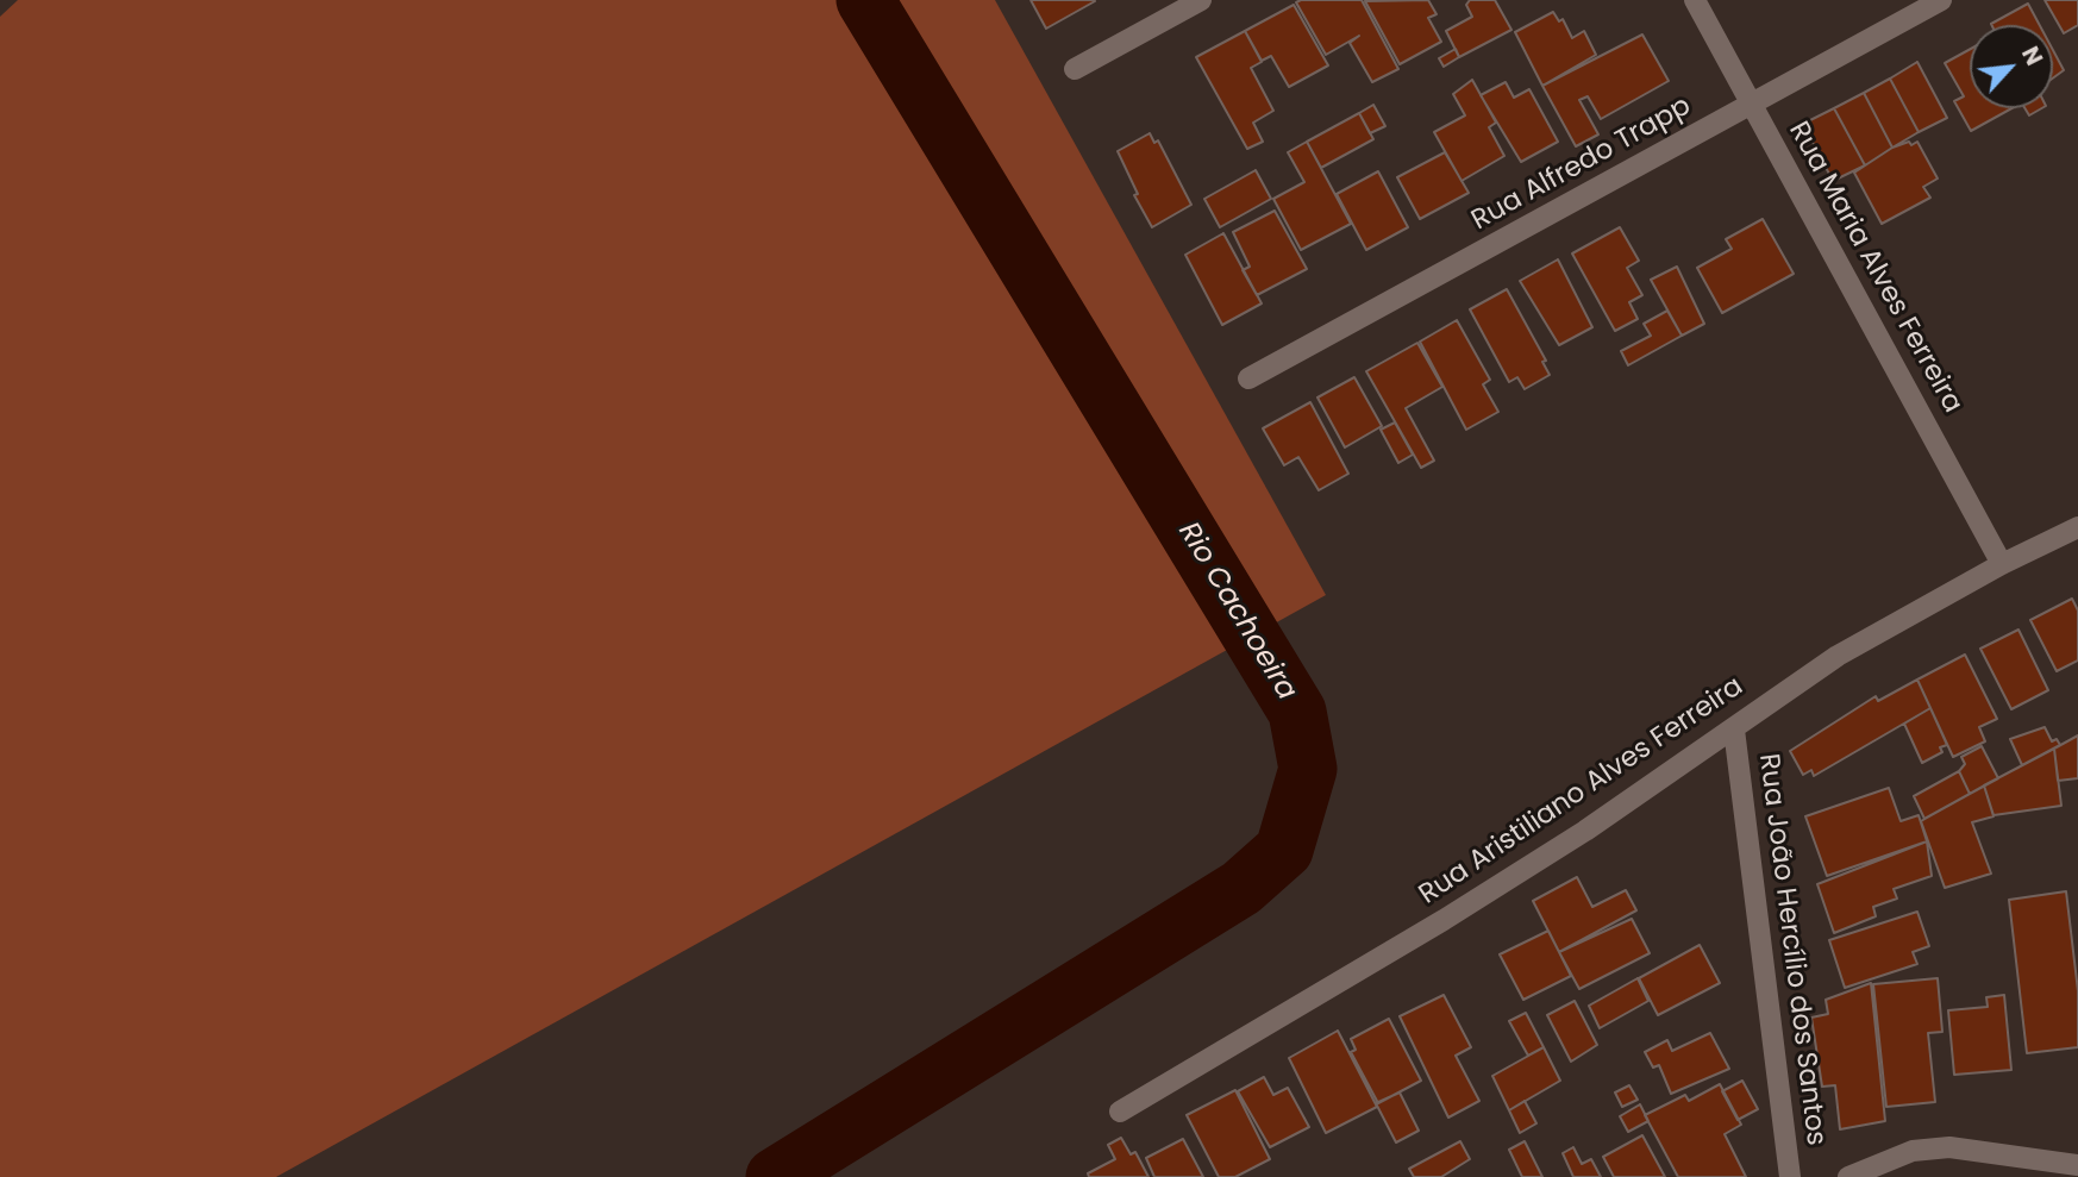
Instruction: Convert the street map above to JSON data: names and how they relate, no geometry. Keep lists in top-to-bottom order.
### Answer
{
  "streets": {
    "street": [
      "Rua Alfredo Trapp",
      "Rua Maria Alves Ferreira",
      "Rua Aristiliano Alves Ferreira",
      "Rua João Hercílio dos Santos"
    ]
  },
  "crossings": [
    ["Rua Alfredo Trapp", "Rua Maria Alves Ferreira"],
    ["Rua Maria Alves Ferreira", "Rua Aristiliano Alves Ferreira"],
    ["Rua Aristiliano Alves Ferreira", "Rua João Hercílio dos Santos"]
  ],
  "water": ["Rio Cachoeira"],
  "north": "top right"
}
